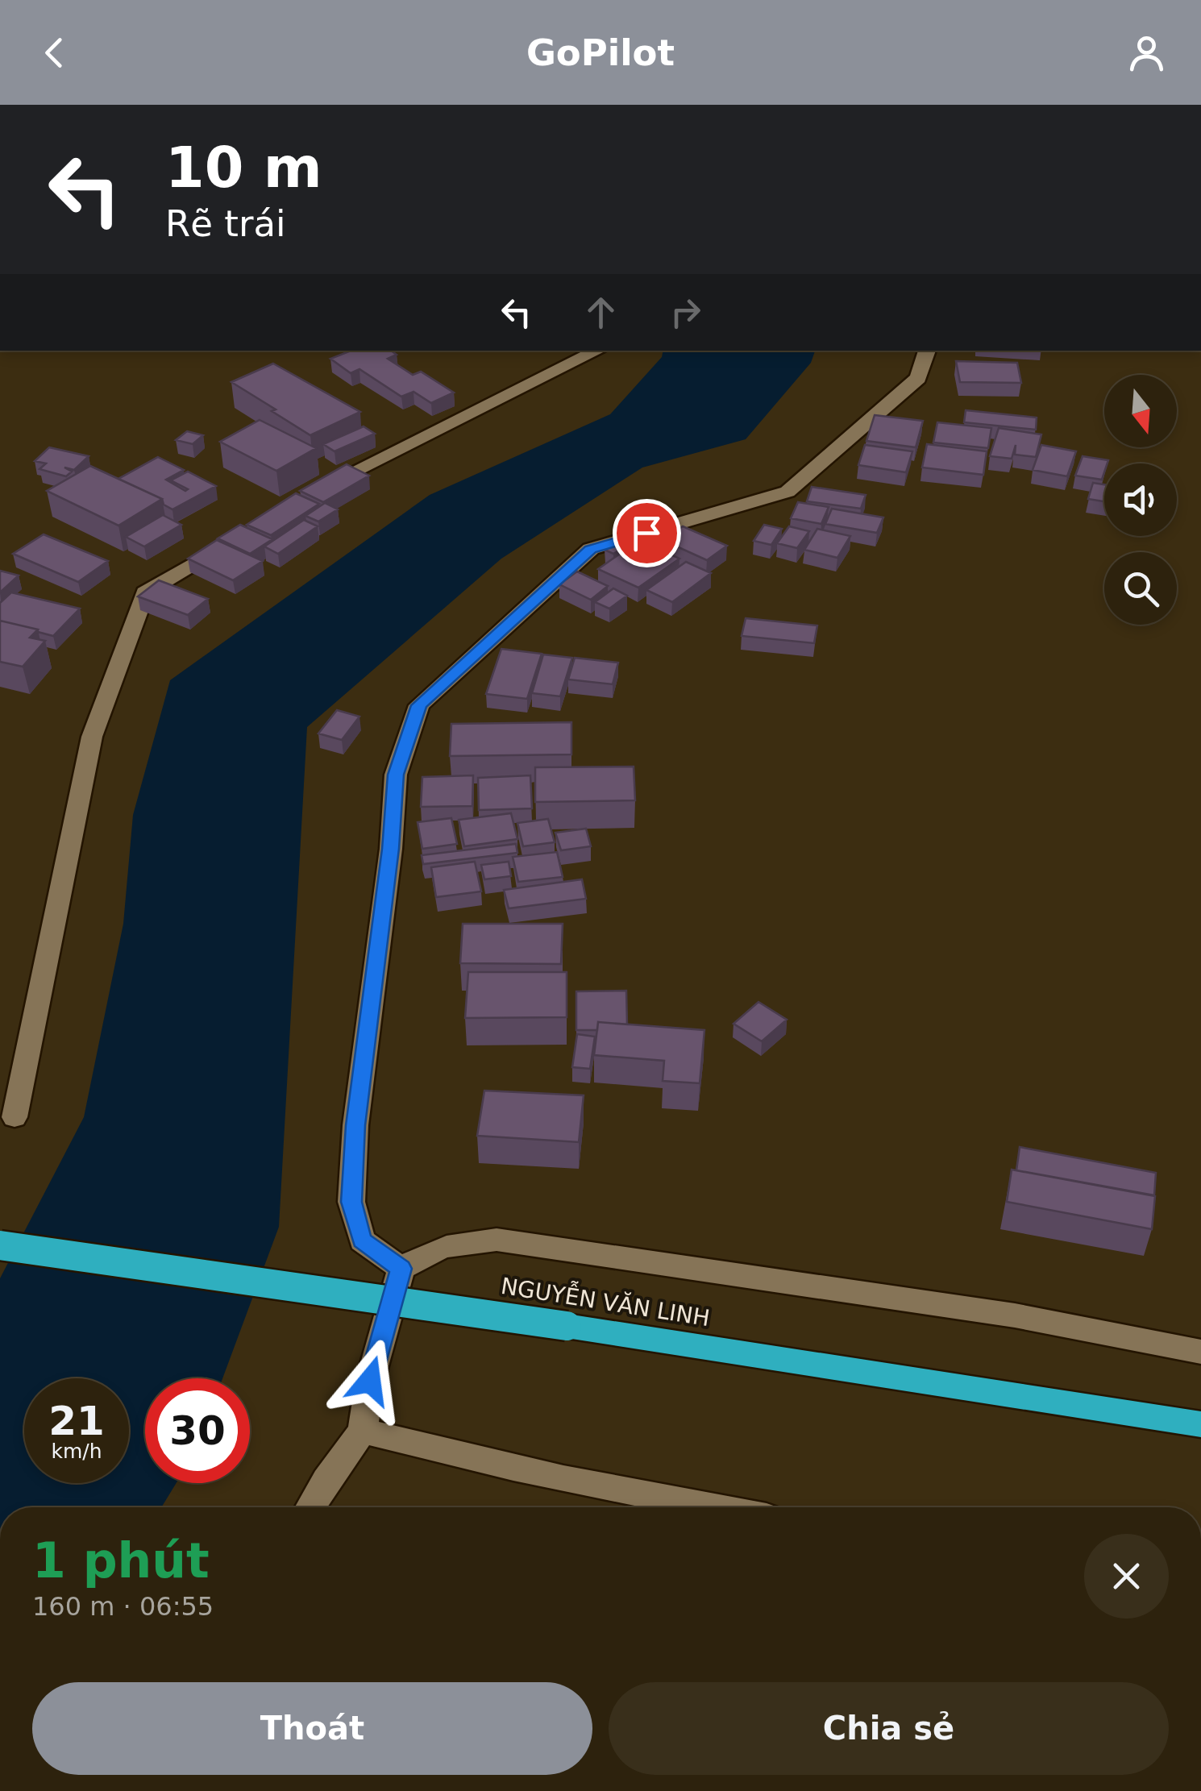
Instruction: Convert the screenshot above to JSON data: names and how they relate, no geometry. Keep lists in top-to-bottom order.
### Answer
{
  "streets": {
    "highway": ["NGUYỄN VĂN LINH"]
  },
  "north": "bottom",
  "page": {
    "header": "GoPilot",
    "turn": ["10 m", "Rẽ trái"],
    "speed": "21 km/h",
    "limit": "30",
    "heading": ["1 phút", "160 m · 06:55"],
    "buttons": ["Thoát", "Chia sẻ"]
  }
}
